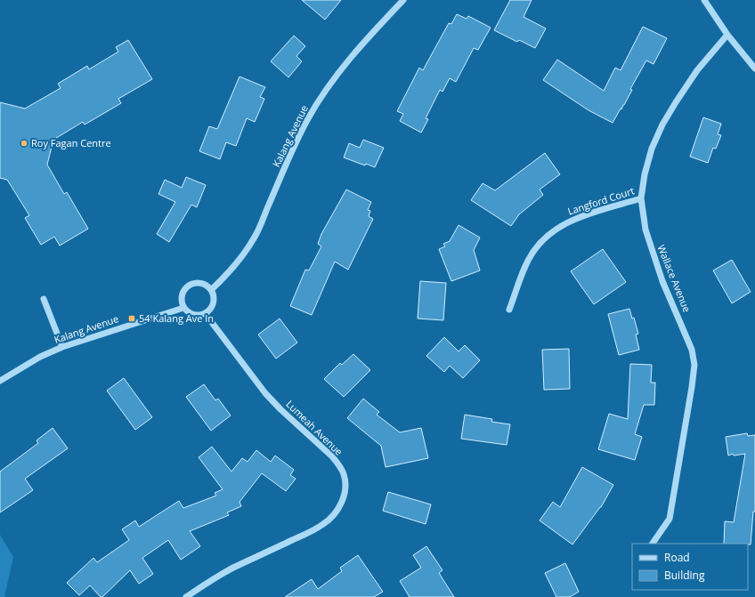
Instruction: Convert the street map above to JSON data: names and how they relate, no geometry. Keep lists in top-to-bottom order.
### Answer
{
  "streets": {
    "street": [
      "Kalang Avenue",
      "Langford Court",
      "Wallace Avenue",
      "Lumeah Avenue"
    ]
  },
  "crossings": [
    ["Kalang Avenue", "Lumeah Avenue"],
    ["Langford Court", "Wallace Avenue"]
  ],
  "places": {
    "other": ["Roy Fagan Centre"],
    "transit": ["54 Kalang Ave In"]
  },
  "legend": ["Road", "Building"]
}
